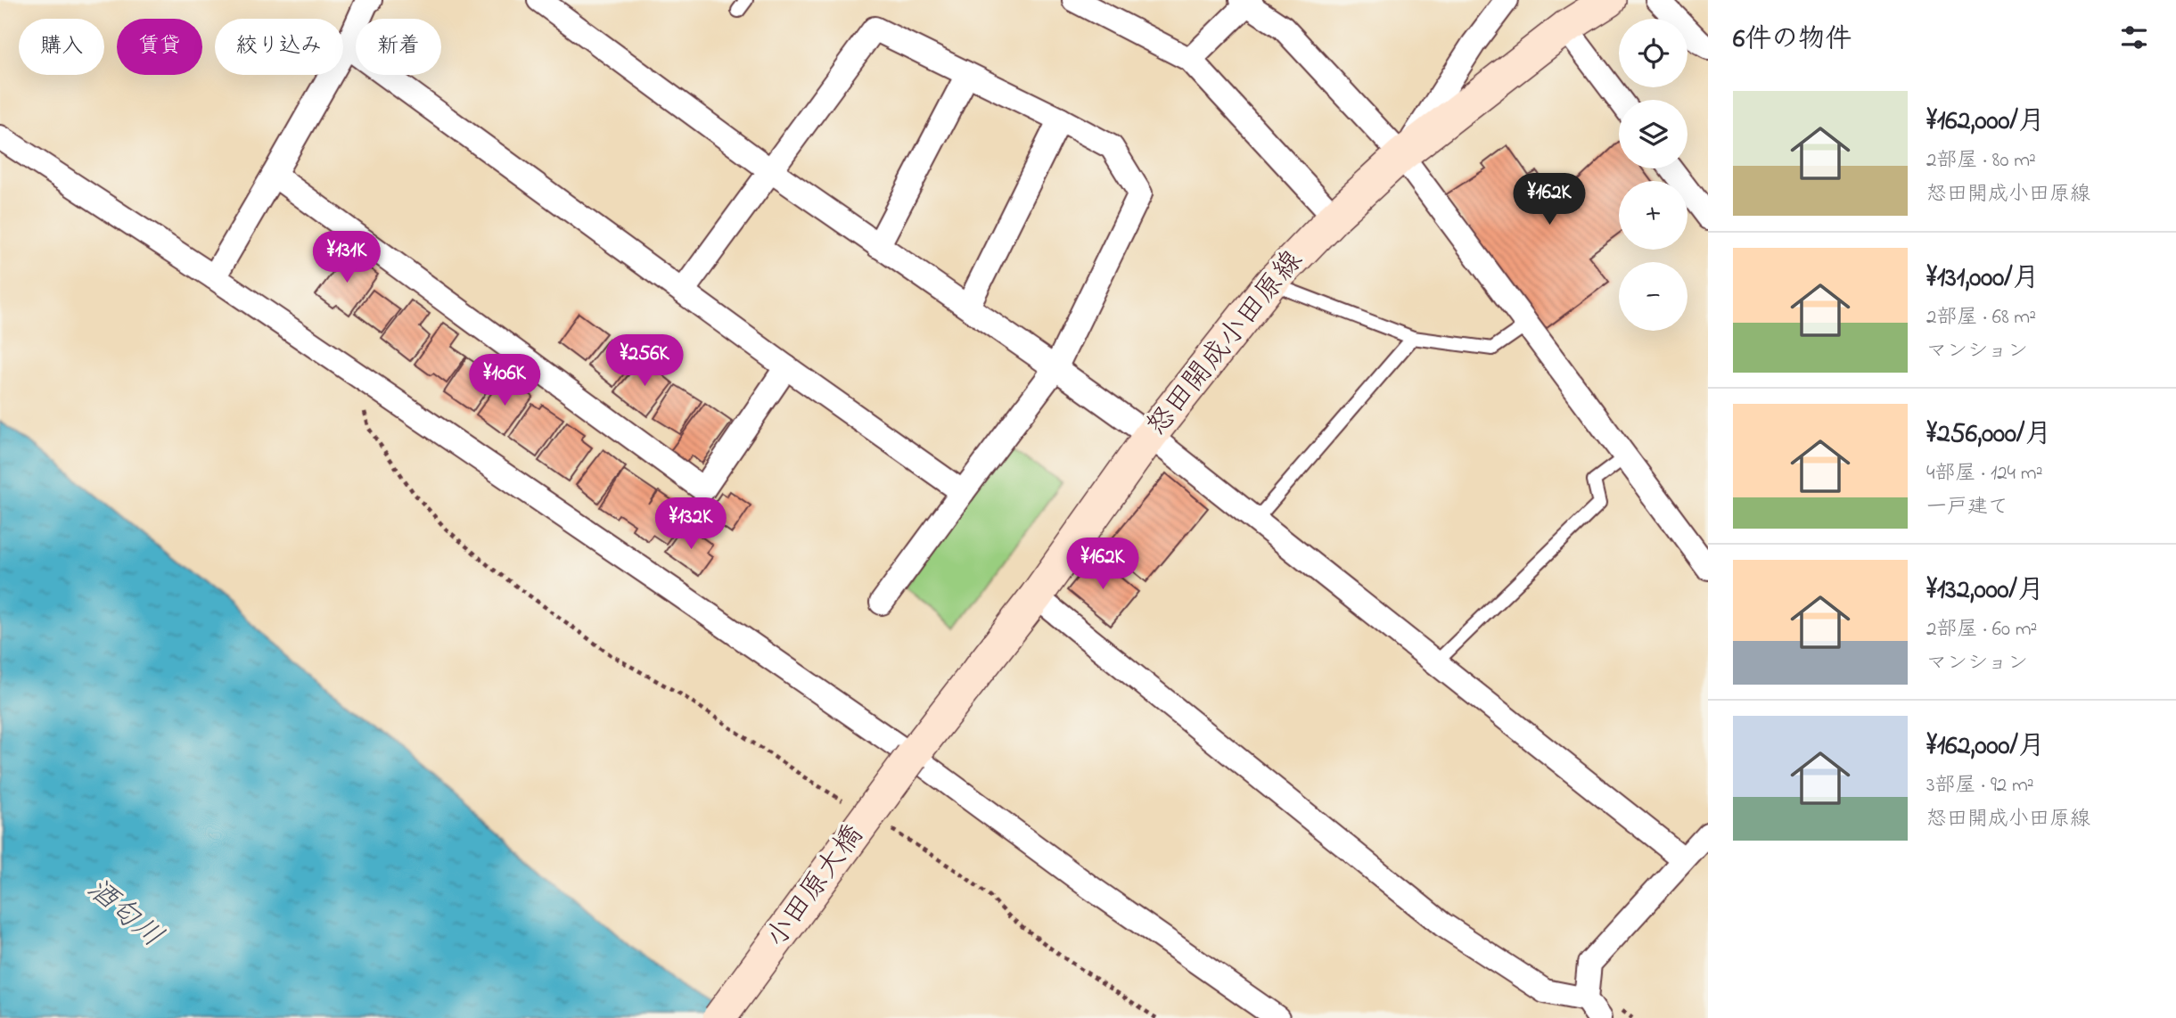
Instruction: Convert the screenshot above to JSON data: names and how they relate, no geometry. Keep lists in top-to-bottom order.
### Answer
{
  "streets": {
    "main road": ["怒田開成小田原線", "小田原大橋"]
  },
  "crossings": [
    ["怒田開成小田原線", "小田原大橋"]
  ],
  "water": ["酒匂川"],
  "page": {
    "heading": "6件の物件",
    "map_buttons": ["+", "−"],
    "chip": [
      "購入",
      "賃貸",
      "絞り込み",
      "新着"
    ],
    "list": [
      {
        "name": "¥162,000/月",
        "note": "2部屋 · 80 m² · 怒田開成小田原線"
      },
      {
        "name": "¥131,000/月",
        "note": "2部屋 · 68 m² · マンション"
      },
      {
        "name": "¥256,000/月",
        "note": "4部屋 · 124 m² · 一戸建て"
      },
      {
        "name": "¥132,000/月",
        "note": "2部屋 · 60 m² · マンション"
      },
      {
        "name": "¥162,000/月",
        "note": "3部屋 · 92 m² · 怒田開成小田原線"
      }
    ],
    "price": [
      "¥162K",
      "¥131K",
      "¥256K",
      "¥106K",
      "¥132K",
      "¥162K"
    ]
  }
}
